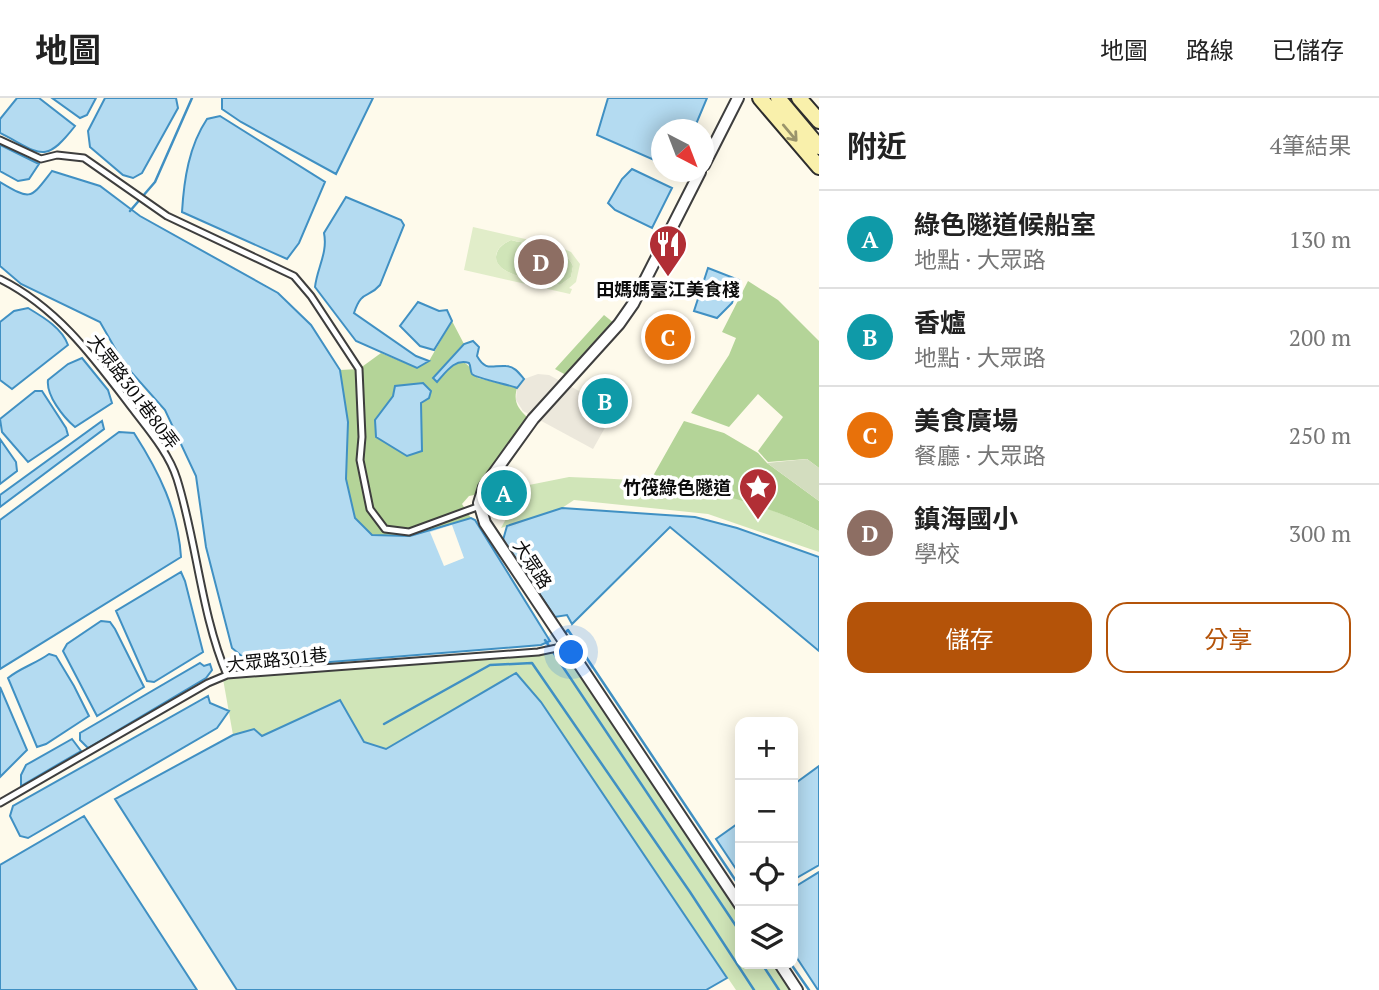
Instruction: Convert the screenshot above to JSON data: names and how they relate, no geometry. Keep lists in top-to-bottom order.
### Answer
{
  "streets": {
    "street": ["大眾路"],
    "lane": ["大眾路301巷80弄", "大眾路301巷"]
  },
  "crossings": [
    ["大眾路301巷80弄", "大眾路301巷"],
    ["大眾路", "大眾路301巷"]
  ],
  "places": {
    "restaurant": ["田媽媽臺江美食棧"],
    "place": ["竹筏綠色隧道"]
  },
  "north": "bottom right",
  "page": {
    "header": "地圖",
    "nav": ["地圖", "路線", "已儲存"],
    "heading": ["附近", "4筆結果"],
    "list": [
      {
        "mark": "A",
        "name": "綠色隧道候船室",
        "note": "地點 · 大眾路",
        "value": "130 m"
      },
      {
        "mark": "B",
        "name": "香爐",
        "note": "地點 · 大眾路",
        "value": "200 m"
      },
      {
        "mark": "C",
        "name": "美食廣場",
        "note": "餐廳 · 大眾路",
        "value": "250 m"
      },
      {
        "mark": "D",
        "name": "鎮海國小",
        "note": "學校",
        "value": "300 m"
      }
    ],
    "pins": [
      "D",
      "C",
      "B",
      "A"
    ],
    "buttons": ["儲存", "分享"],
    "map_buttons": ["+", "−"]
  }
}
